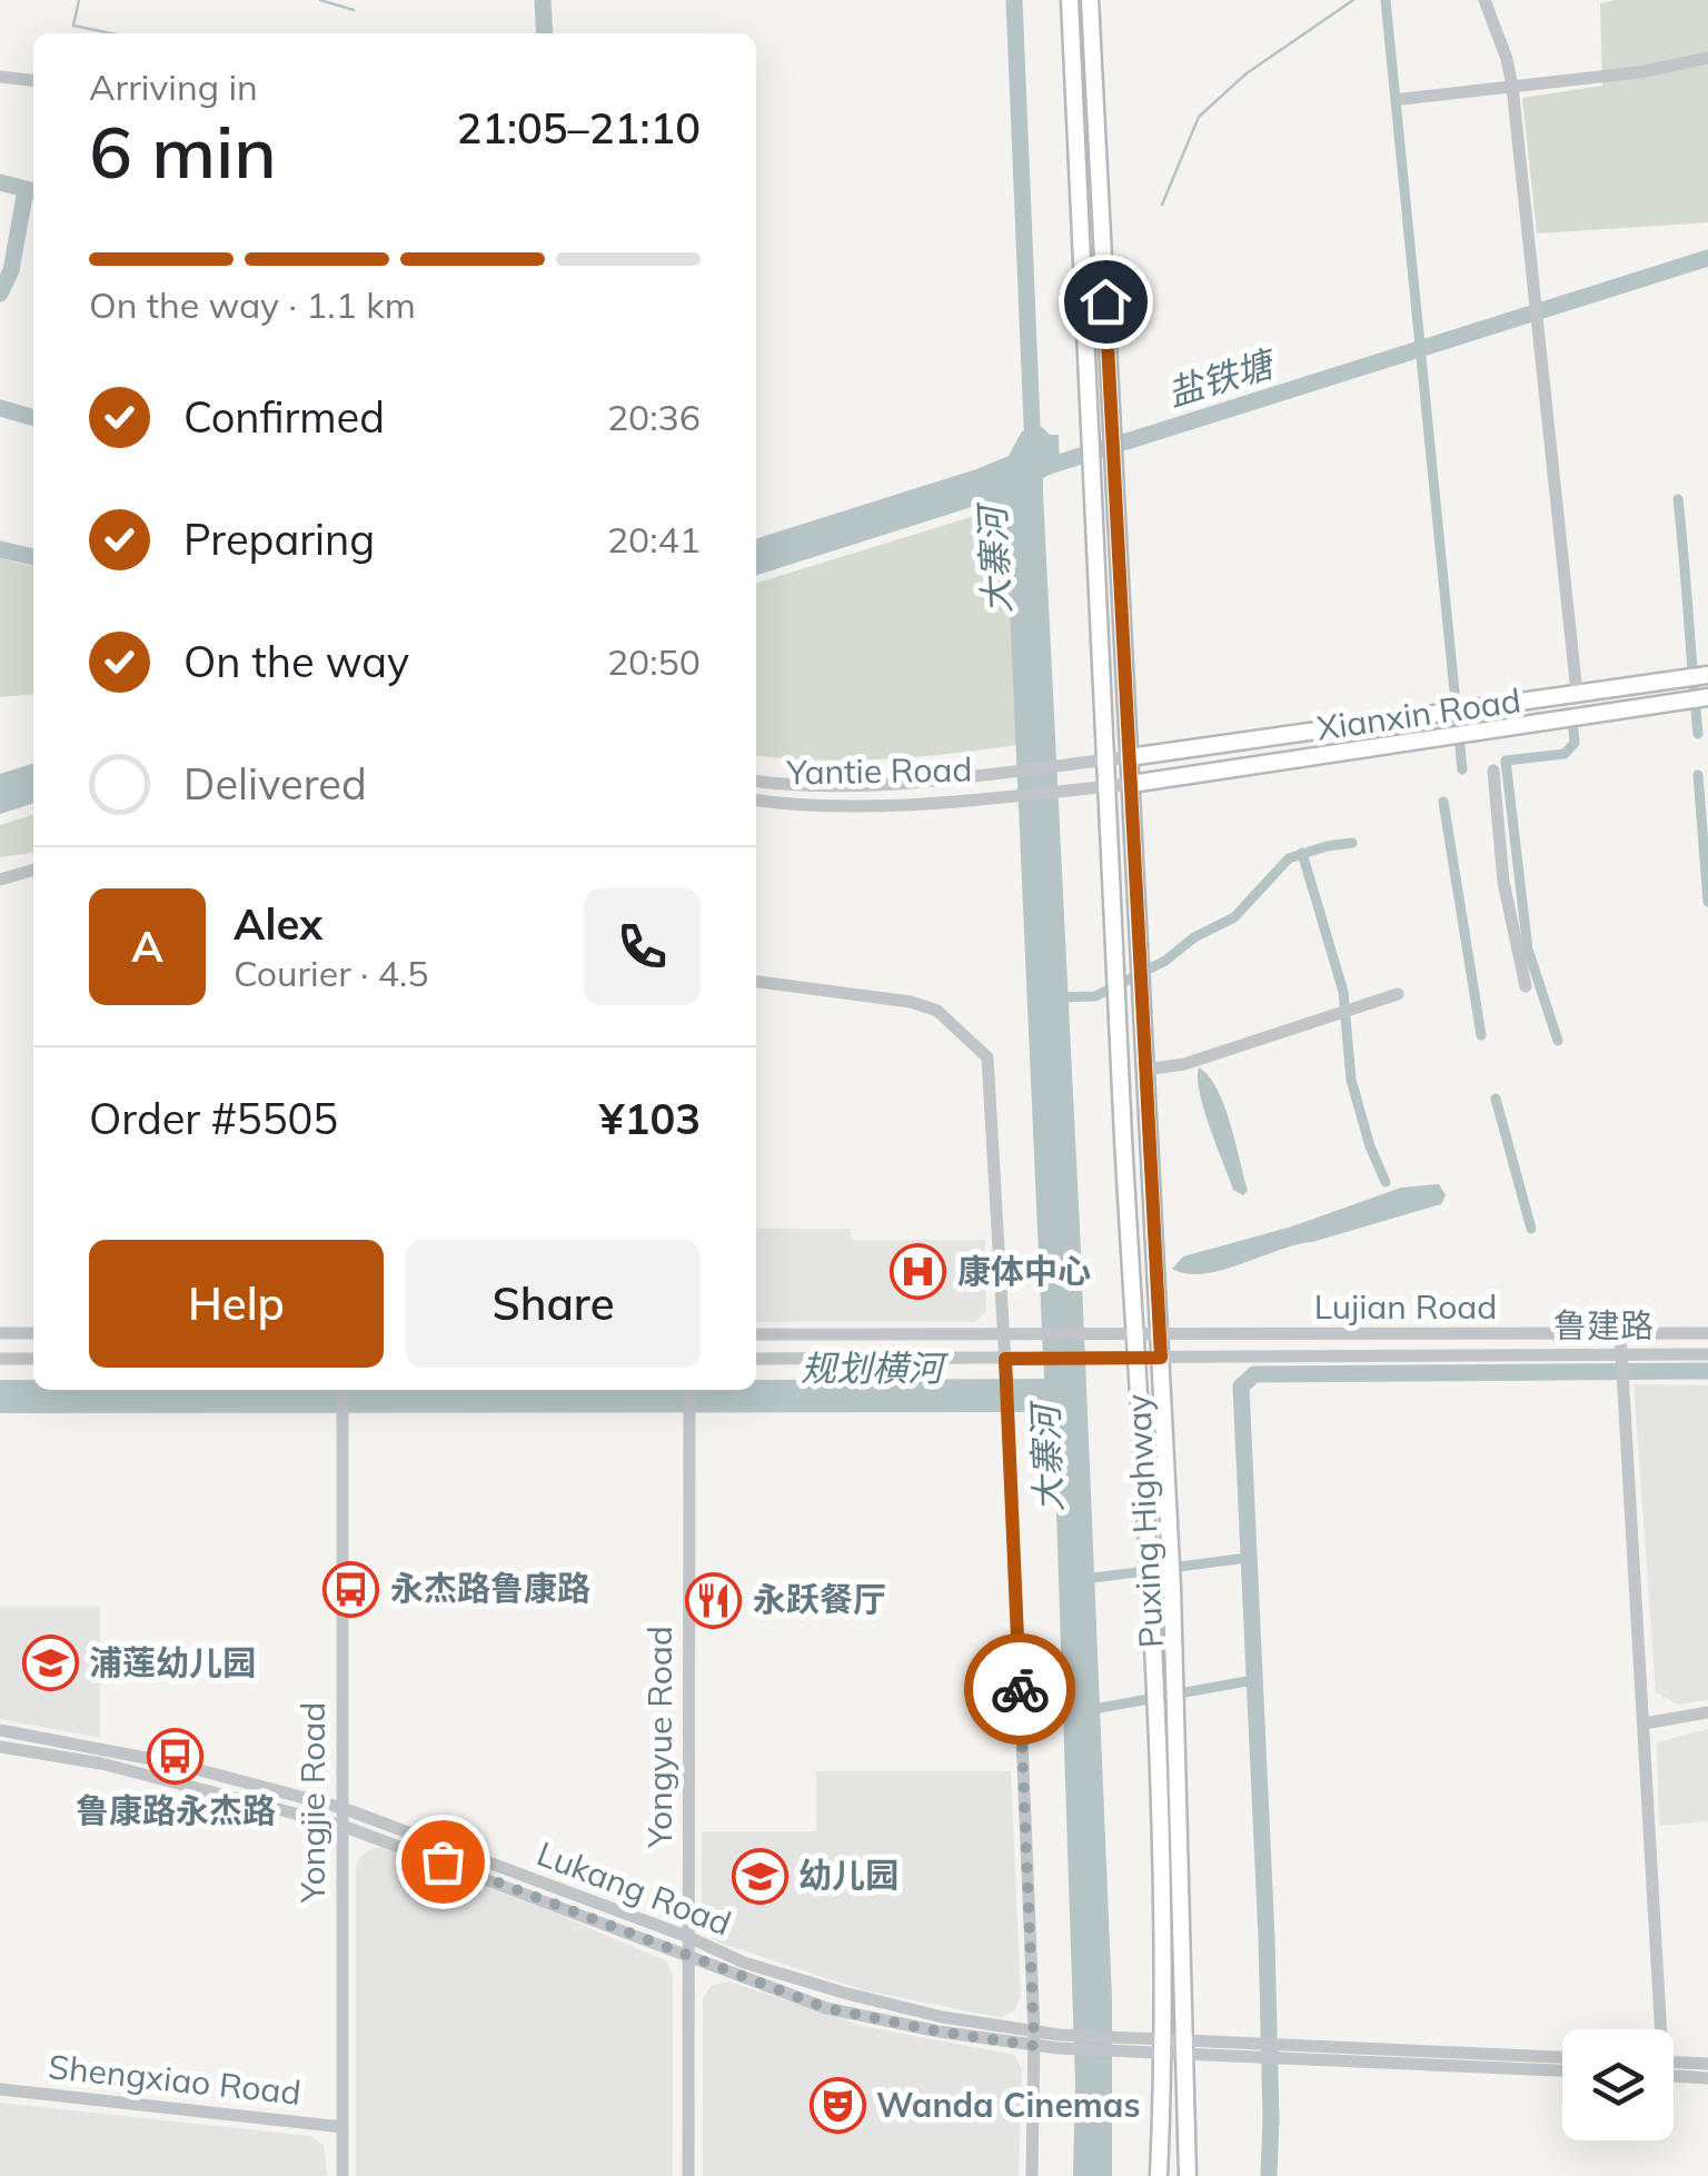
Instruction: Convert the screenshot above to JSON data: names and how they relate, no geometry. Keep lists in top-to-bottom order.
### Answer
{
  "streets": {
    "main road": ["Xianxin Road", "Puxing Highway"],
    "street": [
      "Yantie Road",
      "Lujian Road",
      "鲁建路",
      "Yongyue Road",
      "Yongjie Road",
      "Lukang Road",
      "Shengxiao Road"
    ]
  },
  "crossings": [
    ["Xianxin Road", "Yantie Road"],
    ["Xianxin Road", "Puxing Highway"],
    ["Yantie Road", "Puxing Highway"],
    ["Lujian Road", "鲁建路"],
    ["Lujian Road", "Puxing Highway"],
    ["Puxing Highway", "Lukang Road"],
    ["Yongyue Road", "Lukang Road"],
    ["Yongjie Road", "Lukang Road"],
    ["Yongjie Road", "Shengxiao Road"]
  ],
  "water": ["盐铁塘", "大寨河", "规划横河"],
  "places": {
    "hospital": ["康体中心"],
    "bus stop": ["永杰路鲁康路", "鲁康路永杰路"],
    "restaurant": ["永跃餐厅"],
    "school or university": ["浦莲幼儿园", "幼儿园"],
    "theatre": ["Wanda Cinemas"]
  },
  "page": {
    "heading": ["6 min", "Arriving in", "21:05–21:10"],
    "panel": [
      "Alex",
      "Courier · 4.5",
      "Order #5505",
      "¥103"
    ],
    "bar": "On the way · 1.1 km",
    "list": [
      ["Confirmed", "20:36"],
      ["Preparing", "20:41"],
      ["On the way", "20:50"],
      "Delivered"
    ],
    "round": "A",
    "buttons": ["Help", "Share"]
  }
}
